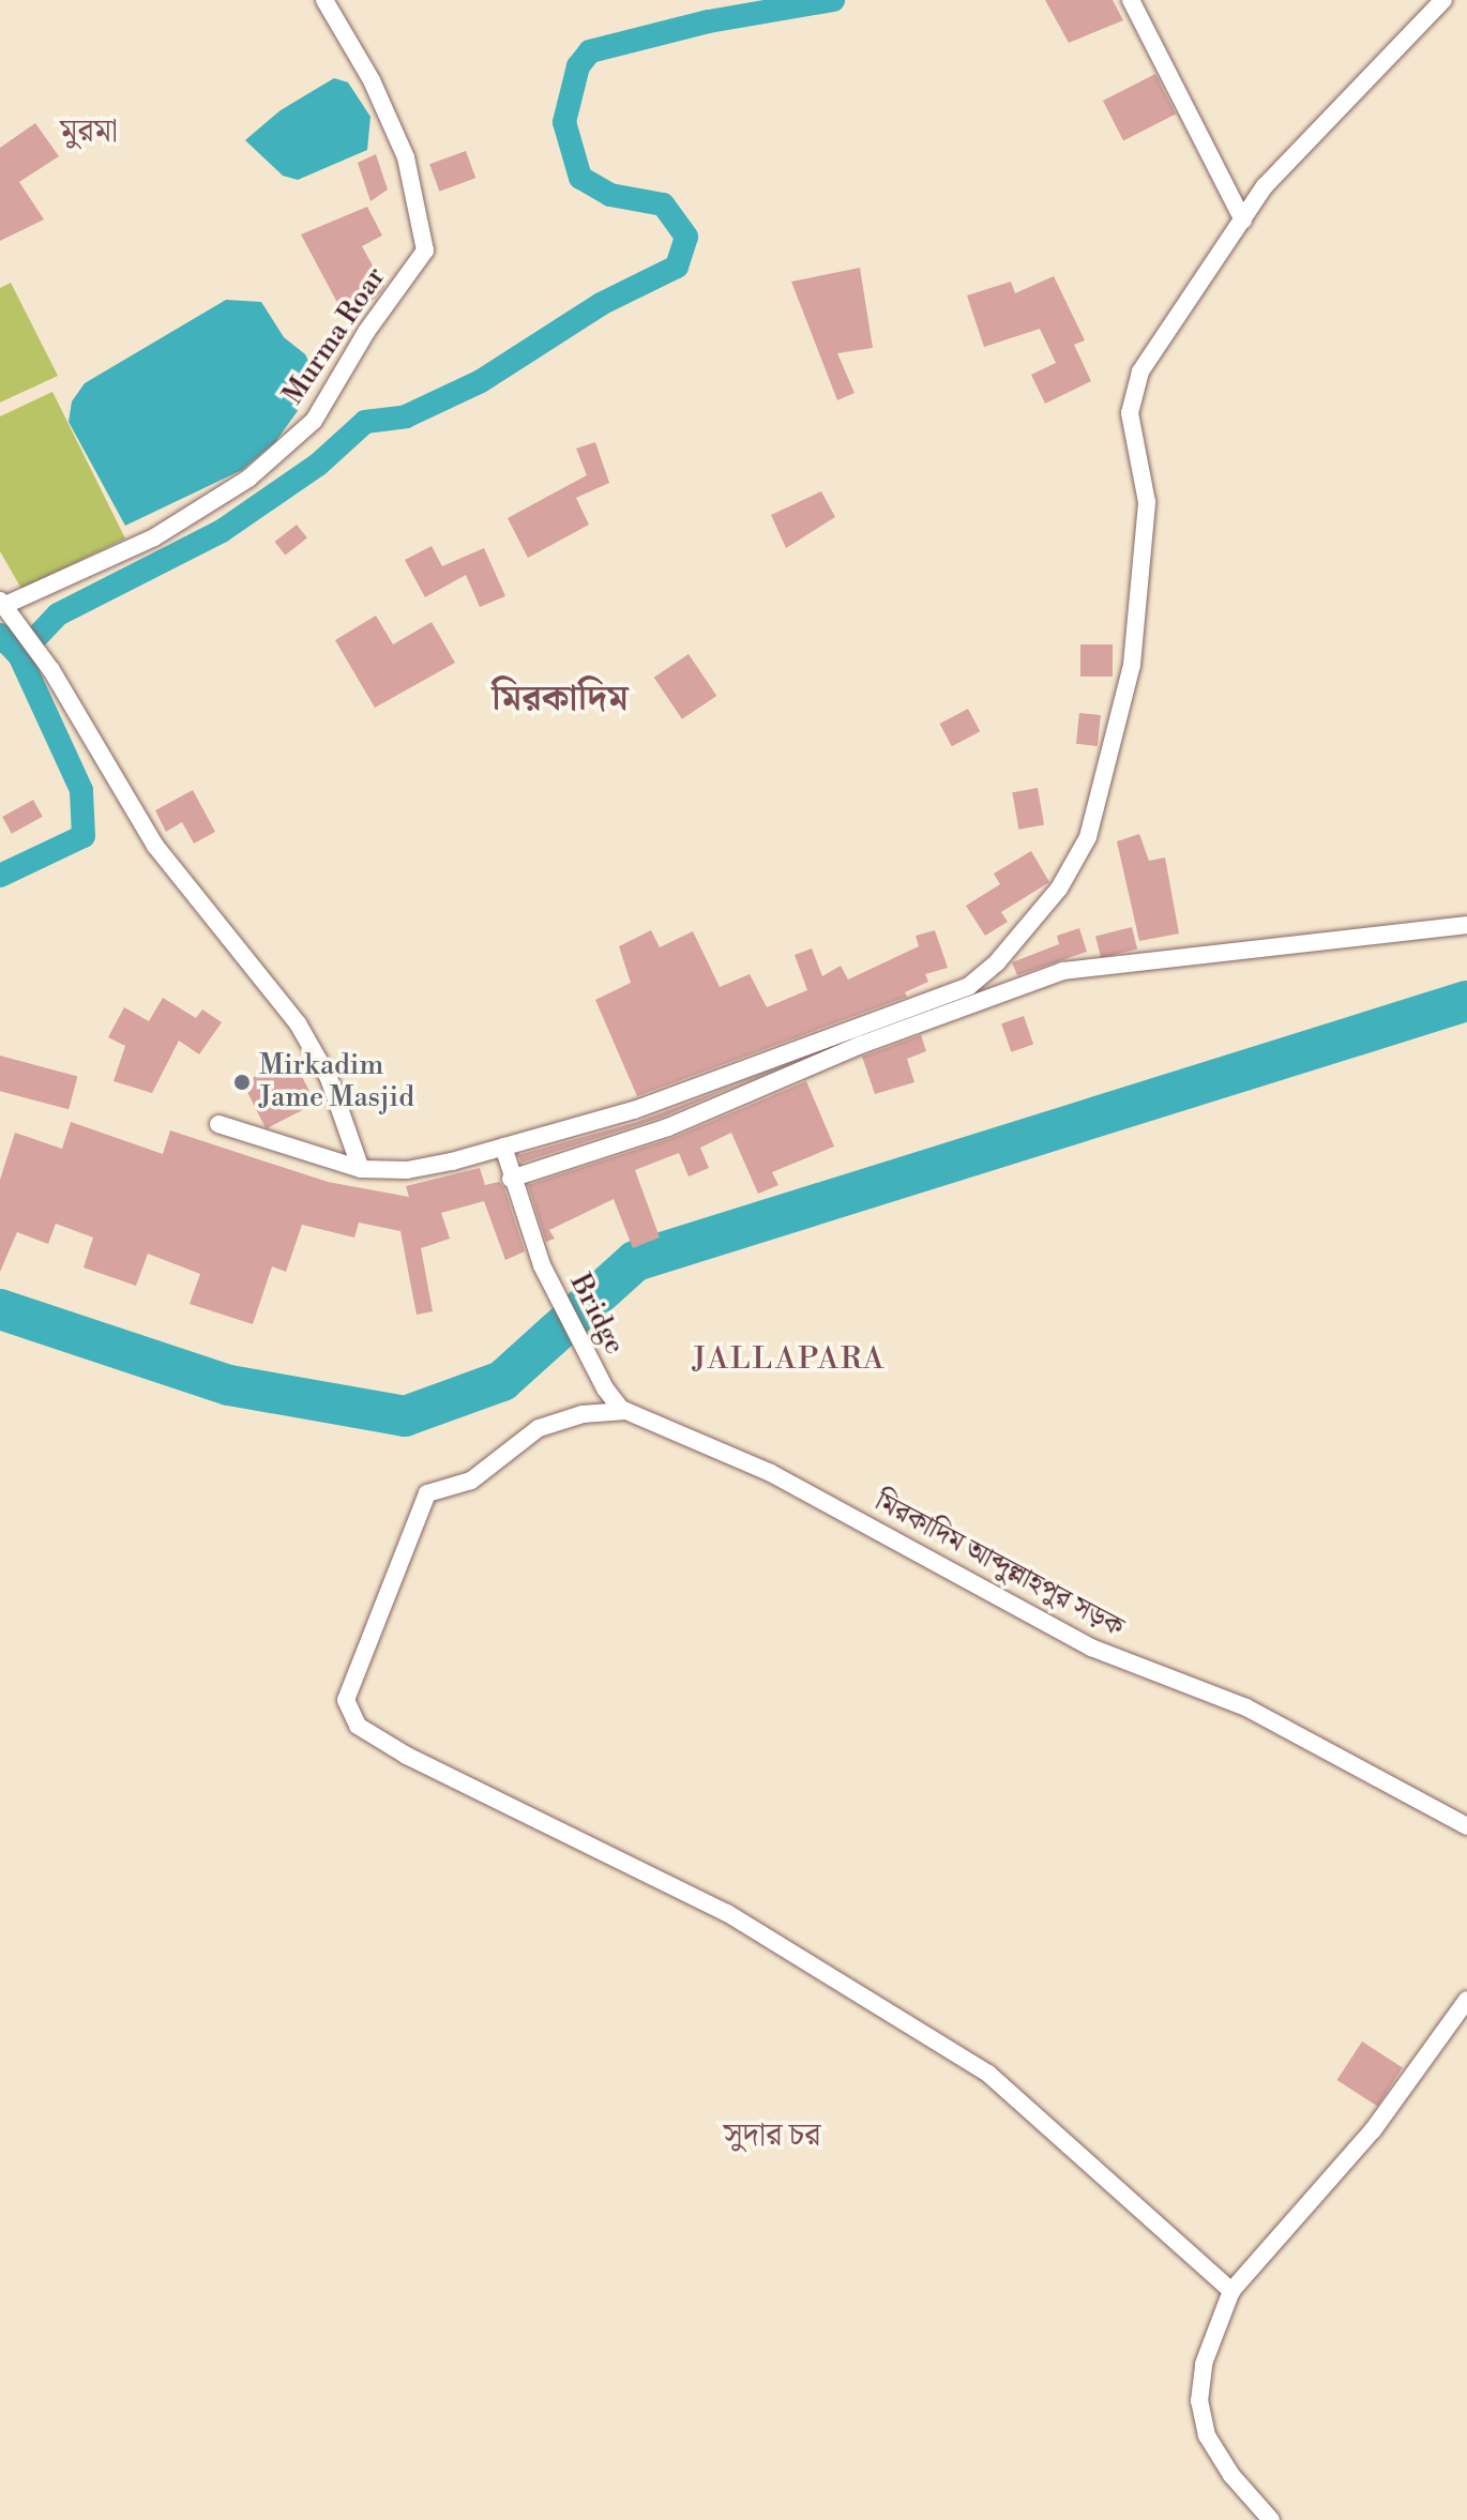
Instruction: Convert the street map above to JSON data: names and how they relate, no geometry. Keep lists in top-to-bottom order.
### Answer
{
  "streets": {
    "street": ["Murma Roar", "Bridge", "মিরকাদিম আব্দুল্লাহপুর সড়ক"]
  },
  "crossings": [
    ["Bridge", "মিরকাদিম আব্দুল্লাহপুর সড়ক"]
  ],
  "districts": [
    "মুরমা",
    "মিরকাদিম",
    "JALLAPARA",
    "সুদার চর"
  ],
  "places": ["Mirkadim Jame Masjid"]
}
